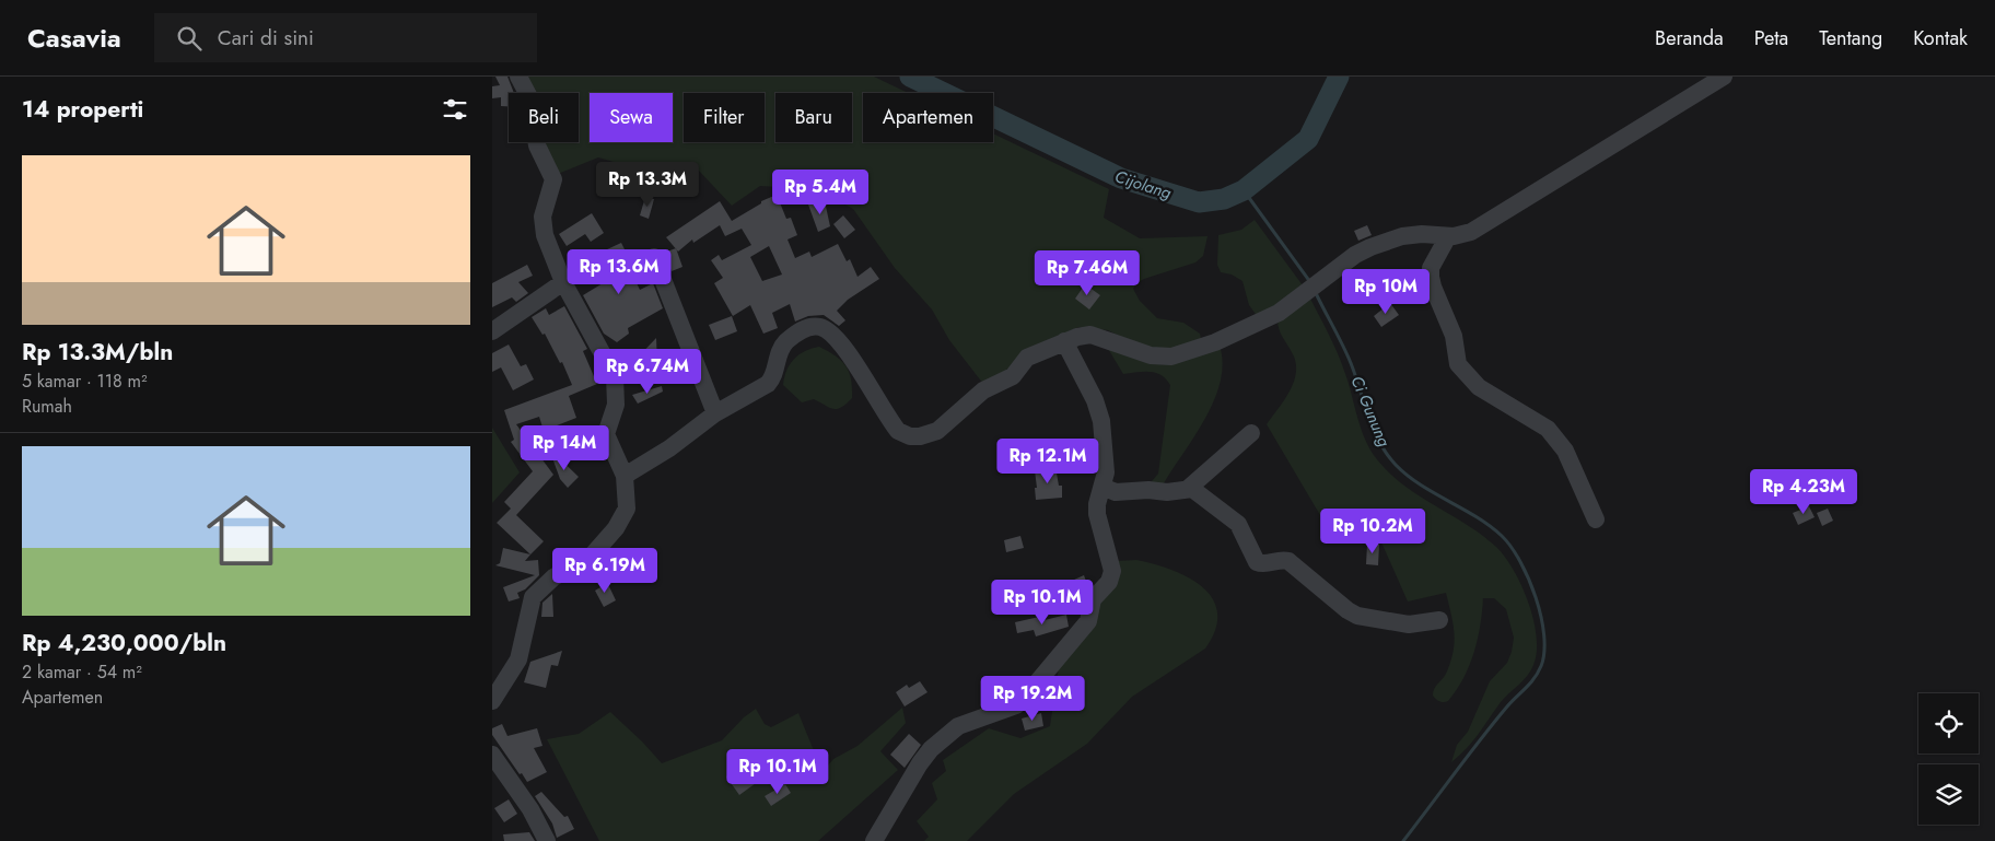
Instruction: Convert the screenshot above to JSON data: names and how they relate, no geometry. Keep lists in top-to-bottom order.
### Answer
{
  "water": ["Cijolang", "Ci Gunung"],
  "page": {
    "header": "Casavia",
    "search": "Cari di sini",
    "nav": [
      "Beranda",
      "Peta",
      "Tentang",
      "Kontak"
    ],
    "heading": "14 properti",
    "chip": [
      "Beli",
      "Sewa",
      "Filter",
      "Baru",
      "Apartemen"
    ],
    "list": [
      {
        "name": "Rp 13.3M/bln",
        "note": "5 kamar · 118 m² · Rumah"
      },
      {
        "name": "Rp 4,230,000/bln",
        "note": "2 kamar · 54 m² · Apartemen"
      }
    ],
    "price": [
      "Rp 13.3M",
      "Rp 5.4M",
      "Rp 13.6M",
      "Rp 7.46M",
      "Rp 10M",
      "Rp 6.74M",
      "Rp 14M",
      "Rp 12.1M",
      "Rp 4.23M",
      "Rp 10.2M",
      "Rp 6.19M",
      "Rp 10.1M",
      "Rp 19.2M",
      "Rp 10.1M"
    ]
  }
}
